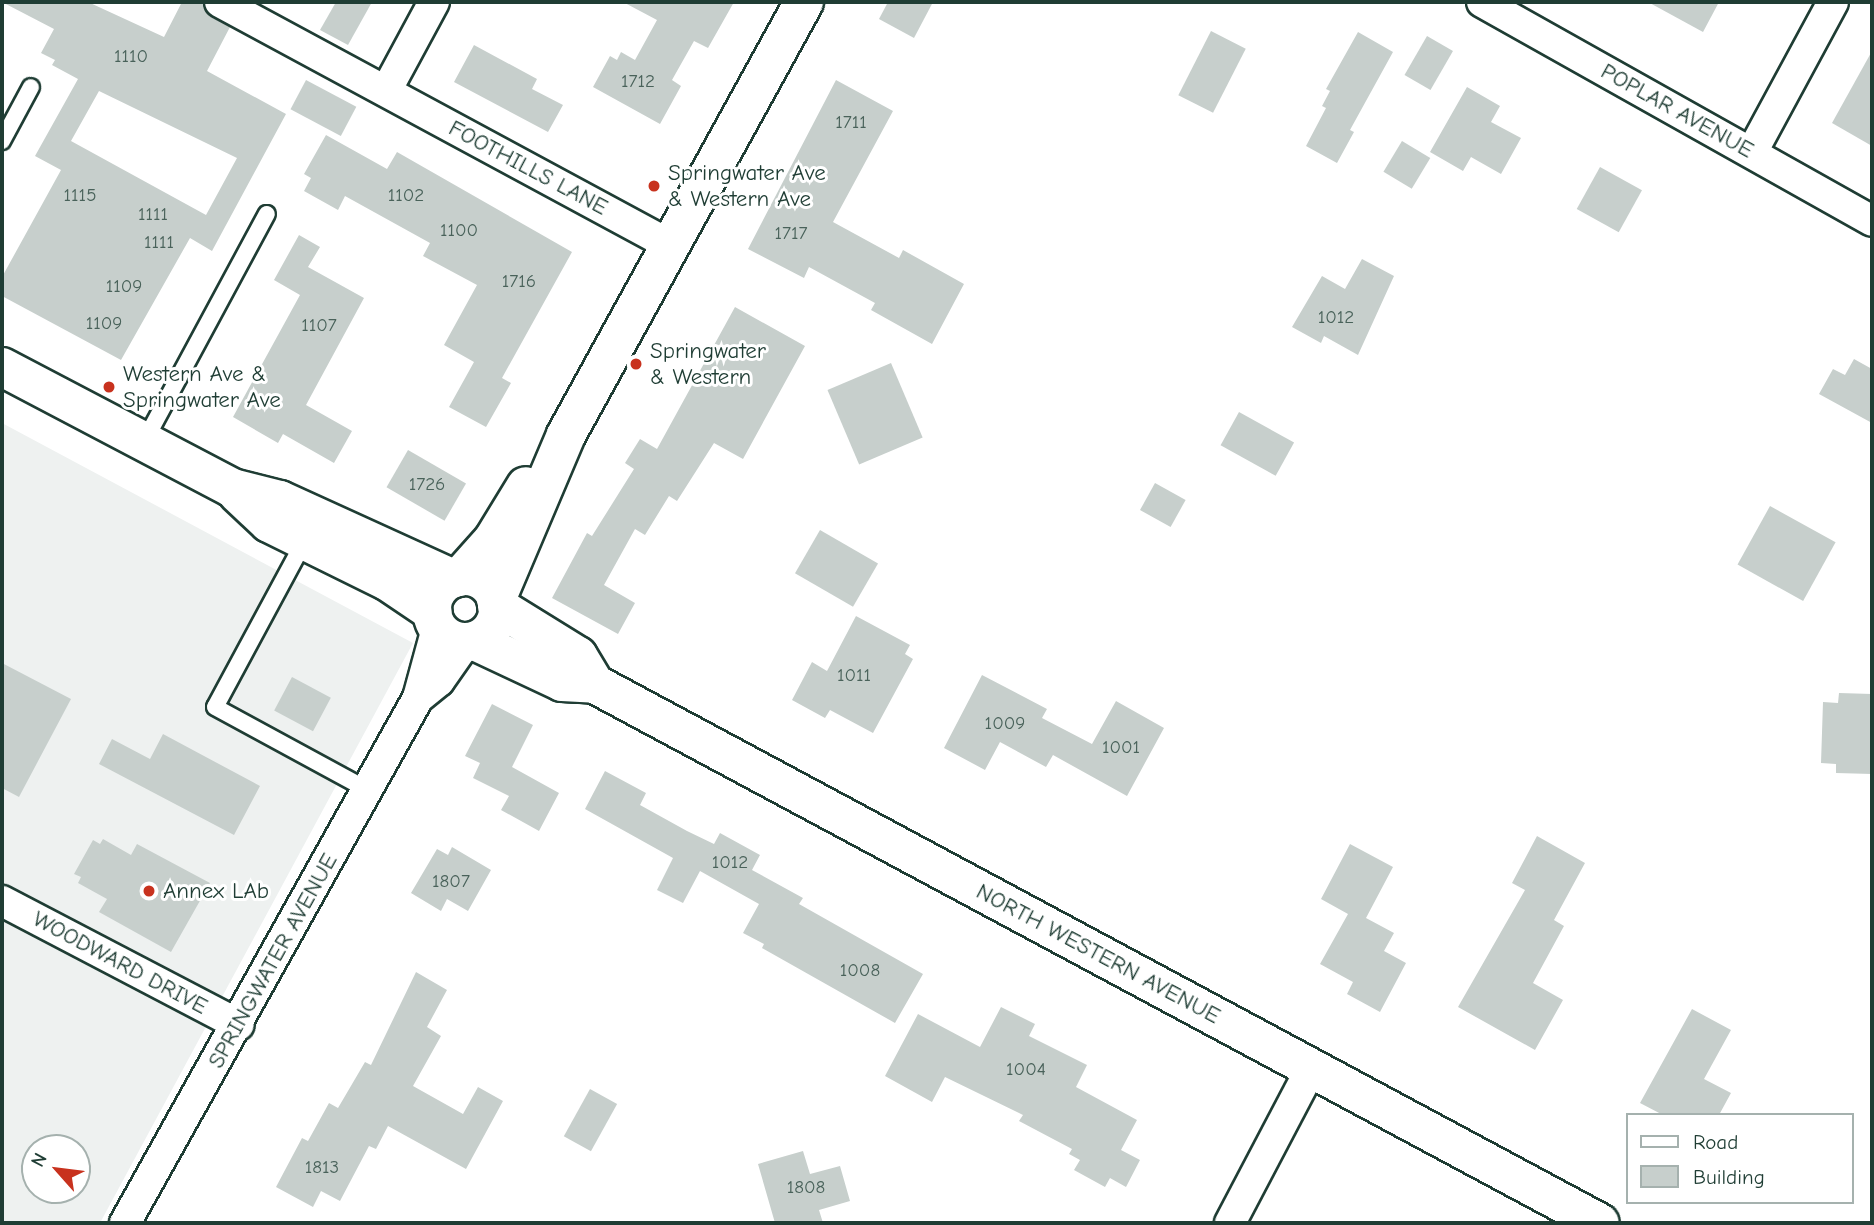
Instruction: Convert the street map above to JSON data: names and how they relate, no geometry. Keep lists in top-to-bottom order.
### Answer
{
  "streets": {
    "main road": ["NORTH WESTERN AVENUE"],
    "street": [
      "POPLAR AVENUE",
      "FOOTHILLS LANE",
      "SPRINGWATER AVENUE",
      "WOODWARD DRIVE"
    ]
  },
  "crossings": [
    ["NORTH WESTERN AVENUE", "SPRINGWATER AVENUE"],
    ["SPRINGWATER AVENUE", "WOODWARD DRIVE"]
  ],
  "places": [
    "Springwater Ave & Western Ave",
    "Springwater & Western",
    "Western Ave & Springwater Ave",
    "Annex LAb"
  ],
  "house_numbers": [
    "1110",
    "1712",
    "1711",
    "1115",
    "1102",
    "1111",
    "1100",
    "1717",
    "1111",
    "1716",
    "1109",
    "1012",
    "1109",
    "1107",
    "1726",
    "1011",
    "1009",
    "1001",
    "1012",
    "1807",
    "1008",
    "1004",
    "1813",
    "1808"
  ],
  "legend": ["Road", "Building"],
  "north": "top left"
}
